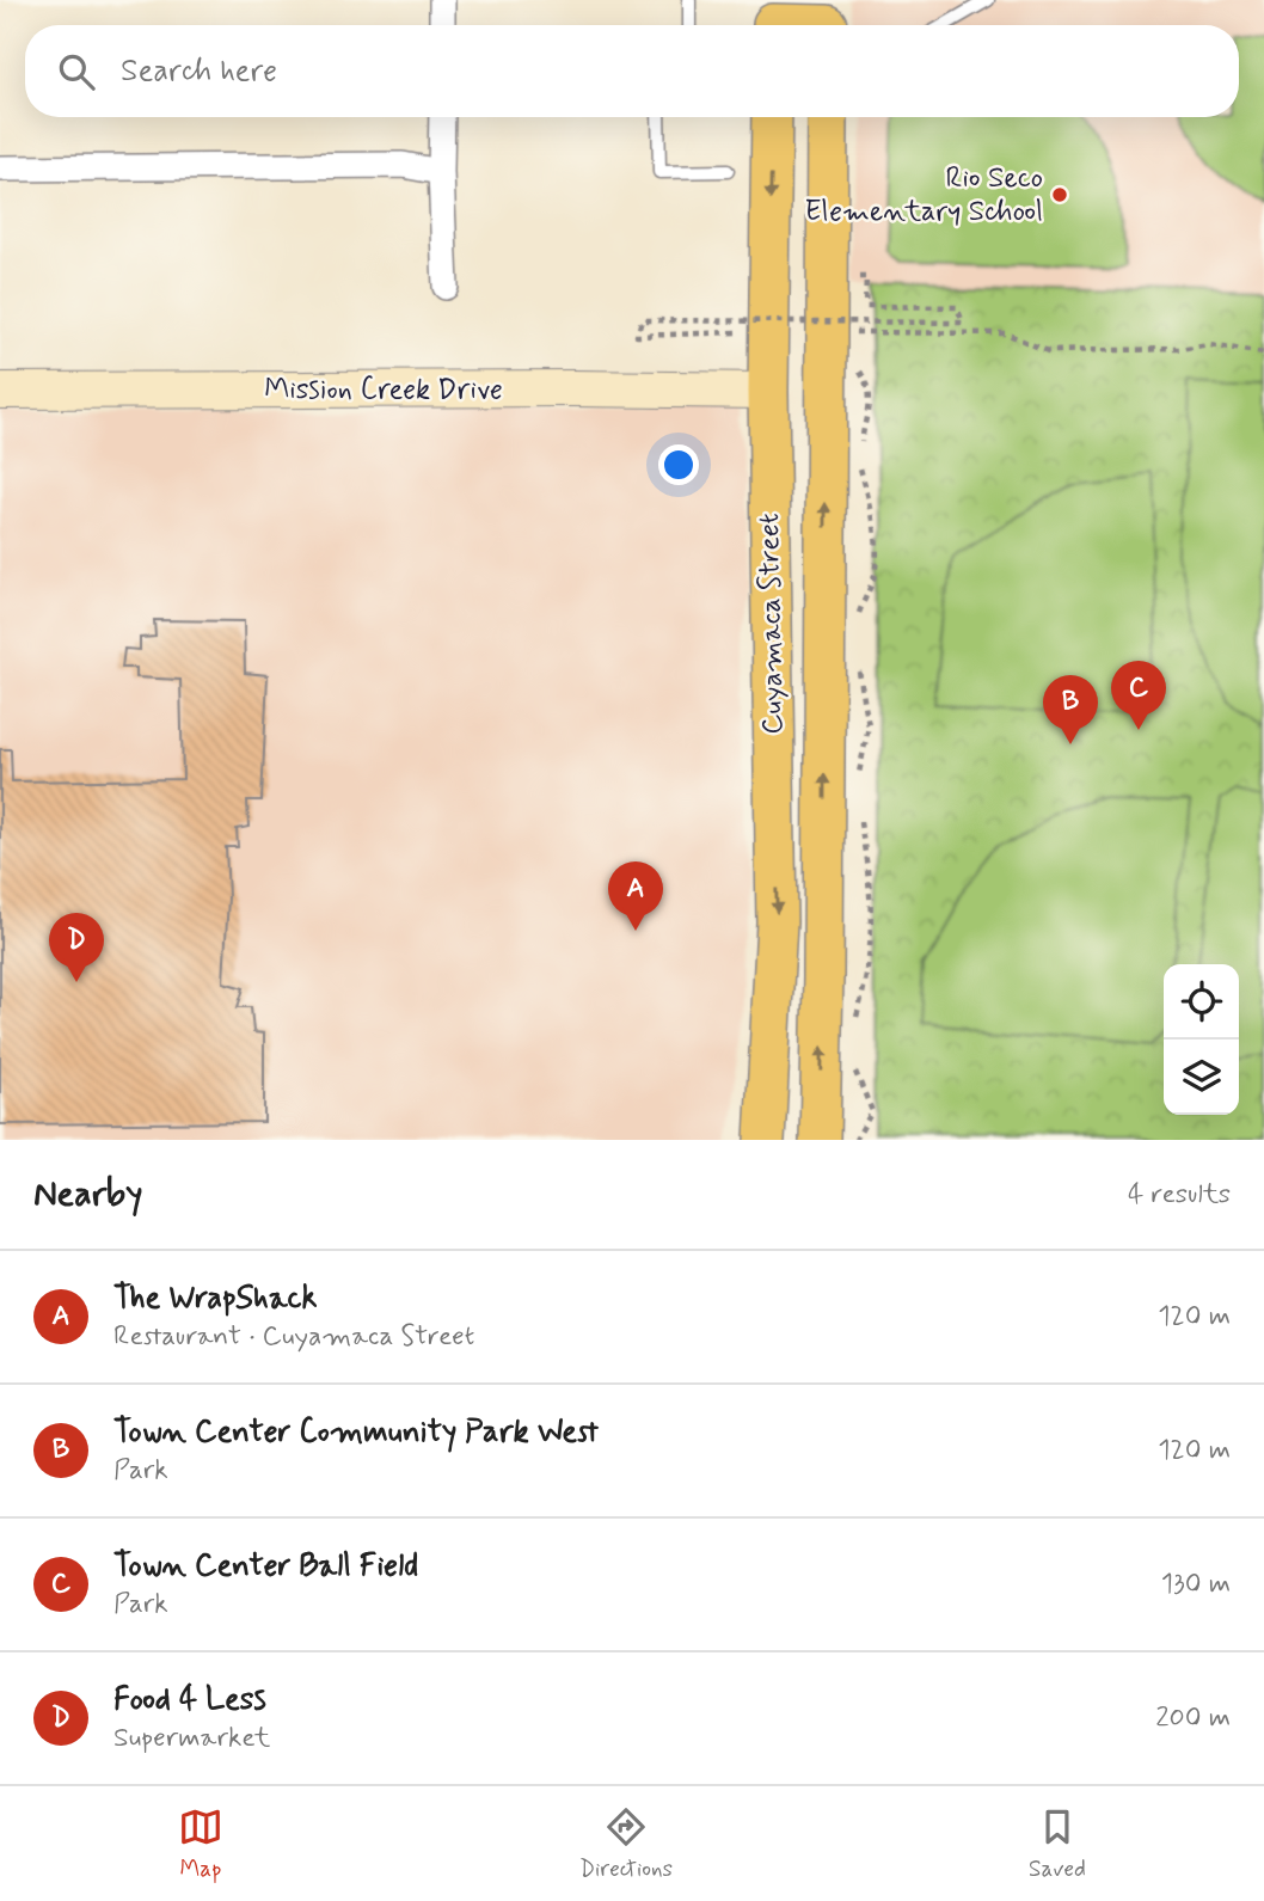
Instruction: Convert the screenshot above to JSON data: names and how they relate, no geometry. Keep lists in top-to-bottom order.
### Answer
{
  "streets": {
    "main road": ["Cuyamaca Street"],
    "street": ["Mission Creek Drive"]
  },
  "crossings": [
    ["Mission Creek Drive", "Cuyamaca Street"]
  ],
  "places": ["Rio Seco Elementary School"],
  "page": {
    "search": "Search here",
    "pins": [
      "C",
      "B",
      "A",
      "D"
    ],
    "heading": ["Nearby", "4 results"],
    "list": [
      {
        "mark": "A",
        "name": "The WrapShack",
        "note": "Restaurant · Cuyamaca Street",
        "value": "120 m"
      },
      {
        "mark": "B",
        "name": "Town Center Community Park West",
        "note": "Park",
        "value": "120 m"
      },
      {
        "mark": "C",
        "name": "Town Center Ball Field",
        "note": "Park",
        "value": "130 m"
      },
      {
        "mark": "D",
        "name": "Food 4 Less",
        "note": "Supermarket",
        "value": "200 m"
      }
    ],
    "nav": ["Map", "Directions", "Saved"]
  }
}
